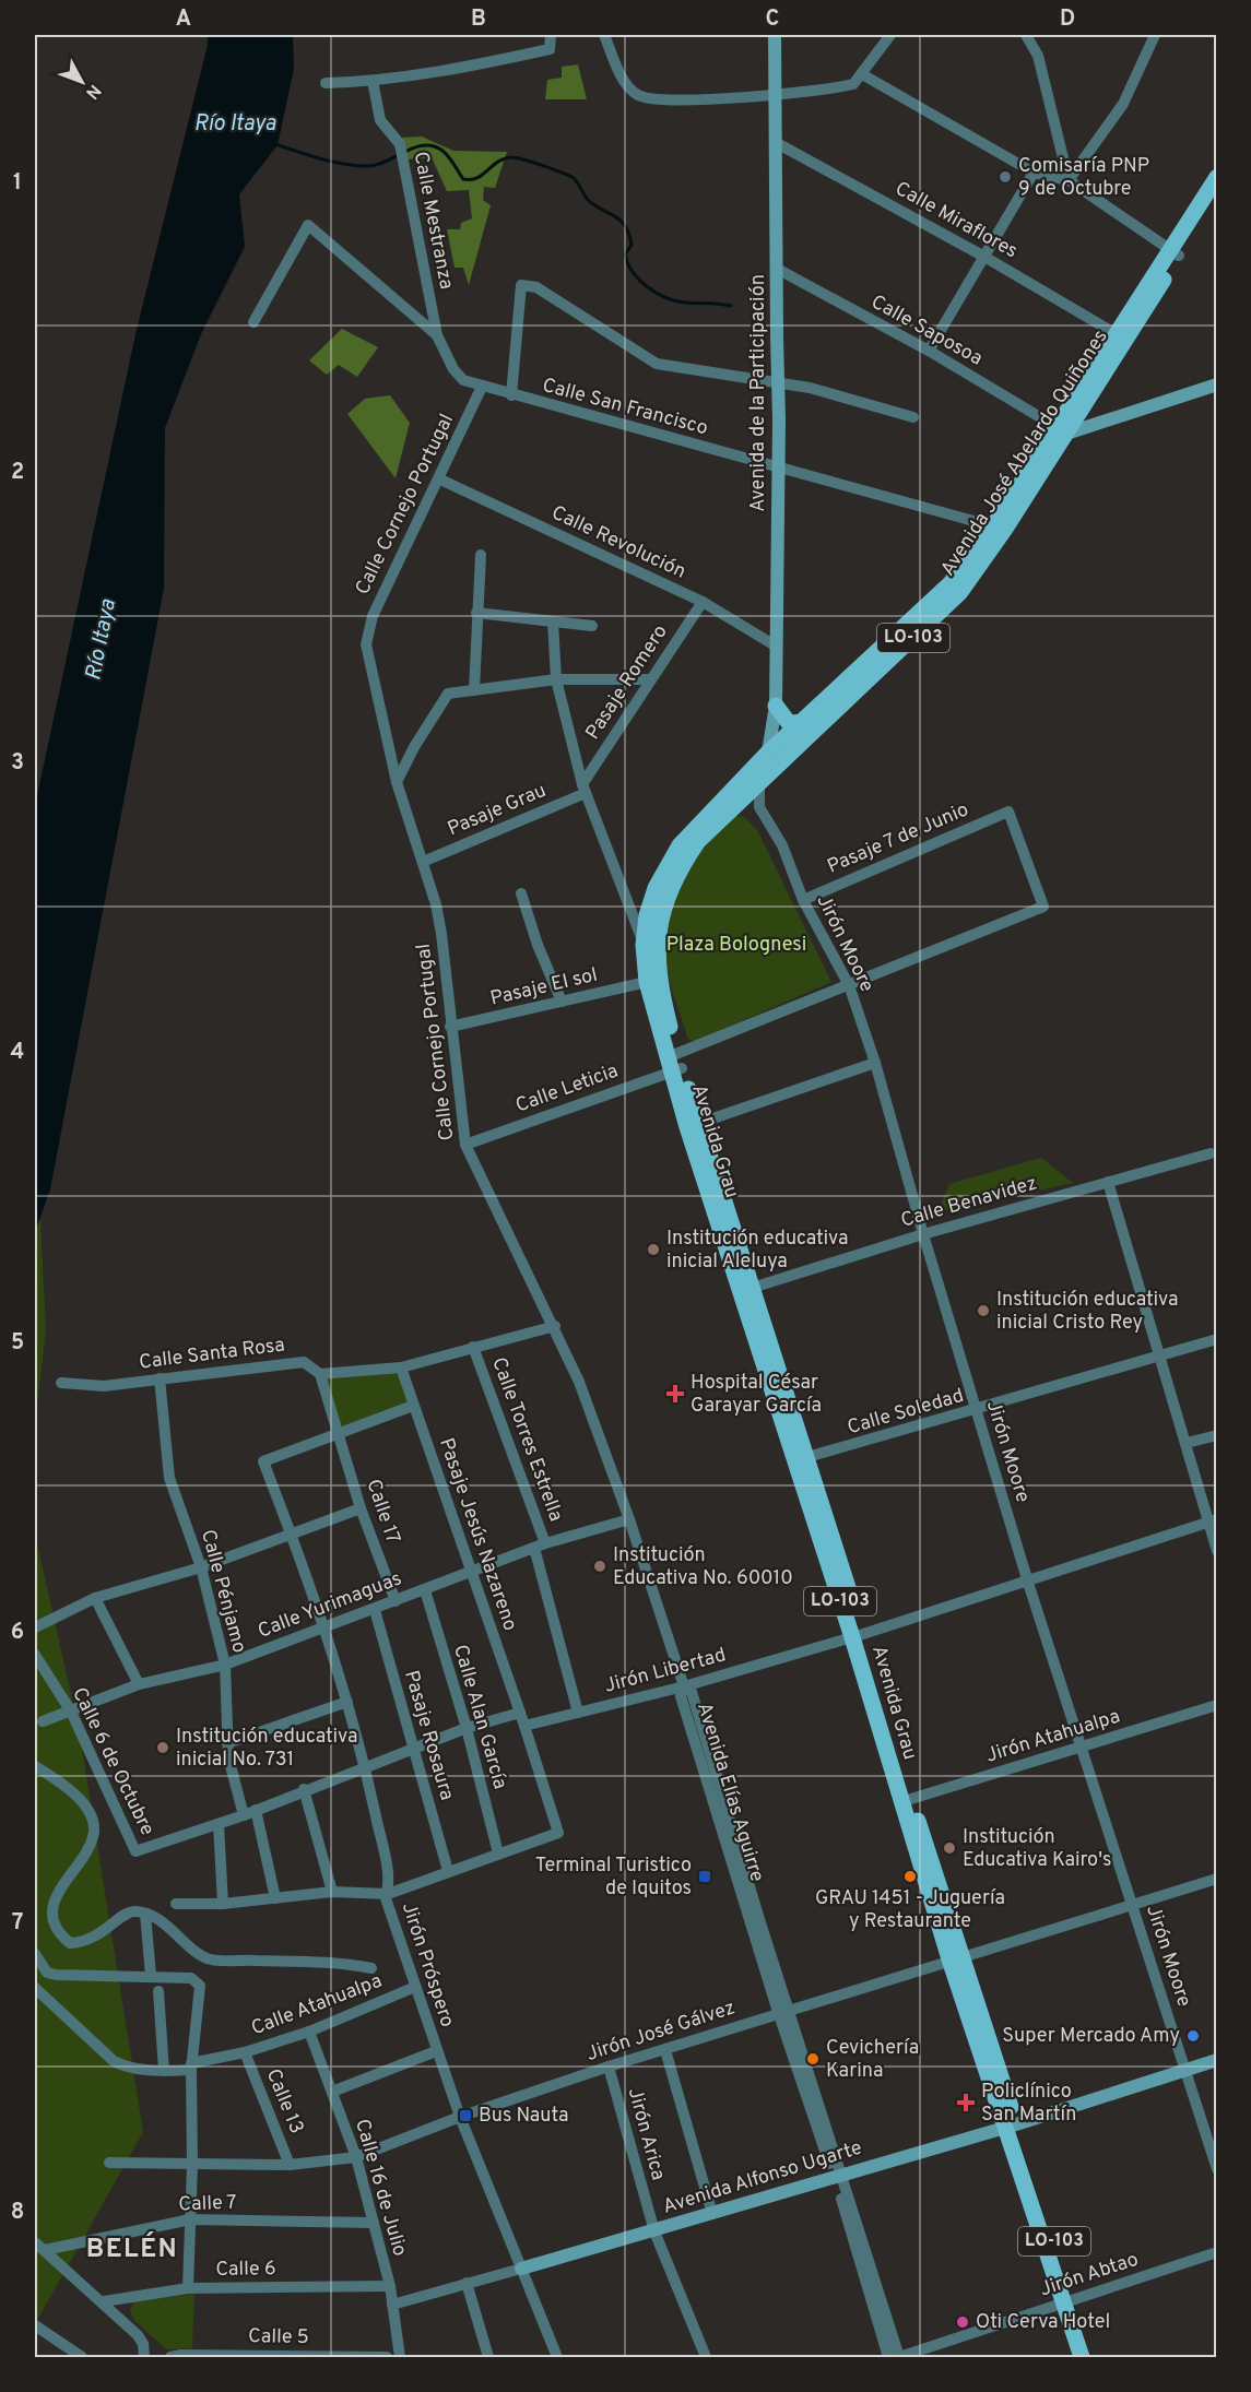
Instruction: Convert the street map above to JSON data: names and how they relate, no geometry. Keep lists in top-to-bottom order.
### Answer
{
  "streets": {
    "main road": [
      "Avenida de la Participación",
      "Avenida José Abelardo Quiñones",
      "LO-103",
      "Avenida Grau",
      "Avenida Alfonso Ugarte"
    ],
    "street": [
      "Calle Mestranza",
      "Calle Miraflores",
      "Calle Saposoa",
      "Calle San Francisco",
      "Calle Cornejo Portugal",
      "Calle Revolución",
      "Pasaje Romero",
      "Pasaje Grau",
      "Pasaje 7 de Junio",
      "Jirón Moore",
      "Pasaje El sol",
      "Calle Leticia",
      "Calle Benavidez",
      "Calle Santa Rosa",
      "Calle Soledad",
      "Calle Torres Estrella",
      "Calle 17",
      "Pasaje Jesús Nazareno",
      "Calle Pénjamo",
      "Calle Yurimaguas",
      "Jirón Libertad",
      "Calle Alan García",
      "Pasaje Rosaura",
      "Jirón Atahualpa",
      "Calle 6 de Octubre",
      "Avenida Elías Aguirre",
      "Jirón Próspero",
      "Calle Atahualpa",
      "Jirón José Gálvez",
      "Calle 13",
      "Jirón Arica",
      "Calle 16 de Julio",
      "Calle 7",
      "Calle 6",
      "Jirón Abtao",
      "Calle 5"
    ]
  },
  "crossings": [
    ["Calle Mestranza", "Calle San Francisco"],
    ["Calle Miraflores", "Avenida de la Participación"],
    ["Calle Miraflores", "Avenida José Abelardo Quiñones"],
    ["Calle Saposoa", "Avenida de la Participación"],
    ["Calle Saposoa", "Avenida José Abelardo Quiñones"],
    ["Avenida de la Participación", "Calle San Francisco"],
    ["Avenida de la Participación", "Avenida José Abelardo Quiñones"],
    ["Avenida de la Participación", "Calle Revolución"],
    ["Avenida de la Participación", "Jirón Moore"],
    ["Calle San Francisco", "Avenida José Abelardo Quiñones"],
    ["Calle San Francisco", "Calle Cornejo Portugal"],
    ["Avenida José Abelardo Quiñones", "Jirón Moore"],
    ["Avenida José Abelardo Quiñones", "Calle Leticia"],
    ["Avenida José Abelardo Quiñones", "Avenida Grau"],
    ["Calle Cornejo Portugal", "Calle Revolución"],
    ["Calle Cornejo Portugal", "Pasaje Grau"],
    ["Calle Cornejo Portugal", "Pasaje El sol"],
    ["Calle Cornejo Portugal", "Calle Leticia"],
    ["Calle Cornejo Portugal", "Calle Santa Rosa"],
    ["Calle Cornejo Portugal", "Calle Yurimaguas"],
    ["Calle Cornejo Portugal", "Jirón Libertad"],
    ["Calle Cornejo Portugal", "Avenida Elías Aguirre"],
    ["Calle Revolución", "Pasaje Romero"],
    ["Pasaje Romero", "Pasaje Grau"],
    ["Pasaje Romero", "Avenida Grau"],
    ["Pasaje Grau", "Avenida Grau"],
    ["Pasaje 7 de Junio", "Jirón Moore"],
    ["Pasaje 7 de Junio", "Calle Leticia"],
    ["Jirón Moore", "Calle Leticia"],
    ["Jirón Moore", "Calle Benavidez"],
    ["Jirón Moore", "Calle Soledad"],
    ["Jirón Moore", "Jirón Libertad"],
    ["Jirón Moore", "Jirón Atahualpa"],
    ["Jirón Moore", "Jirón José Gálvez"],
    ["Jirón Moore", "Avenida Alfonso Ugarte"],
    ["Pasaje El sol", "Avenida Grau"],
    ["Calle Leticia", "Avenida Grau"],
    ["Avenida Grau", "Calle Benavidez"],
    ["Avenida Grau", "Calle Soledad"],
    ["Avenida Grau", "Jirón Libertad"],
    ["Avenida Grau", "Jirón Atahualpa"],
    ["Avenida Grau", "Jirón José Gálvez"],
    ["Avenida Grau", "Avenida Alfonso Ugarte"],
    ["Avenida Grau", "Jirón Abtao"],
    ["Calle Santa Rosa", "Calle Torres Estrella"],
    ["Calle Santa Rosa", "Calle 17"],
    ["Calle Santa Rosa", "Pasaje Jesús Nazareno"],
    ["Calle Santa Rosa", "Calle Pénjamo"],
    ["Calle Torres Estrella", "Calle Yurimaguas"],
    ["Calle Torres Estrella", "Jirón Libertad"],
    ["Calle 17", "Calle Yurimaguas"],
    ["Calle 17", "Jirón Próspero"],
    ["Pasaje Jesús Nazareno", "Calle Yurimaguas"],
    ["Calle Pénjamo", "Calle Yurimaguas"],
    ["Calle Yurimaguas", "Calle Alan García"],
    ["Calle Yurimaguas", "Pasaje Rosaura"],
    ["Calle Yurimaguas", "Calle 6 de Octubre"],
    ["Calle Yurimaguas", "Jirón Próspero"],
    ["Jirón Libertad", "Avenida Elías Aguirre"],
    ["Avenida Elías Aguirre", "Jirón José Gálvez"],
    ["Avenida Elías Aguirre", "Avenida Alfonso Ugarte"],
    ["Avenida Elías Aguirre", "Jirón Abtao"],
    ["Jirón Próspero", "Calle Atahualpa"],
    ["Jirón Próspero", "Jirón José Gálvez"],
    ["Jirón Próspero", "Avenida Alfonso Ugarte"],
    ["Calle Atahualpa", "Calle 13"],
    ["Calle Atahualpa", "Calle 16 de Julio"],
    ["Jirón José Gálvez", "Calle 13"],
    ["Jirón José Gálvez", "Jirón Arica"],
    ["Jirón José Gálvez", "Calle 16 de Julio"],
    ["Jirón Arica", "Avenida Alfonso Ugarte"],
    ["Calle 16 de Julio", "Calle 7"],
    ["Calle 16 de Julio", "Calle 6"]
  ],
  "districts": ["BELÉN"],
  "water": ["Río Itaya"],
  "parks": ["Plaza Bolognesi"],
  "places": {
    "other": [
      "Comisaría PNP 9 de Octubre",
      "Institución educativa inicial Aleluya",
      "Institución educativa inicial Cristo Rey",
      "Institución Educativa No. 60010",
      "Institución educativa inicial No. 731",
      "Institución Educativa Kairo's",
      "GRAU 1451 - Juguería y Restaurante",
      "Super Mercado Amy",
      "Cevichería Karina",
      "Oti Cerva Hotel"
    ],
    "health": ["Hospital César Garayar García", "Policlínico San Martín"],
    "transit": ["Terminal Turistico de Iquitos", "Bus Nauta"]
  },
  "north": "bottom right",
  "grid": {
    "columns": [
      "A",
      "B",
      "C",
      "D"
    ],
    "rows": [
      "1",
      "2",
      "3",
      "4",
      "5",
      "6",
      "7",
      "8"
    ]
  }
}
